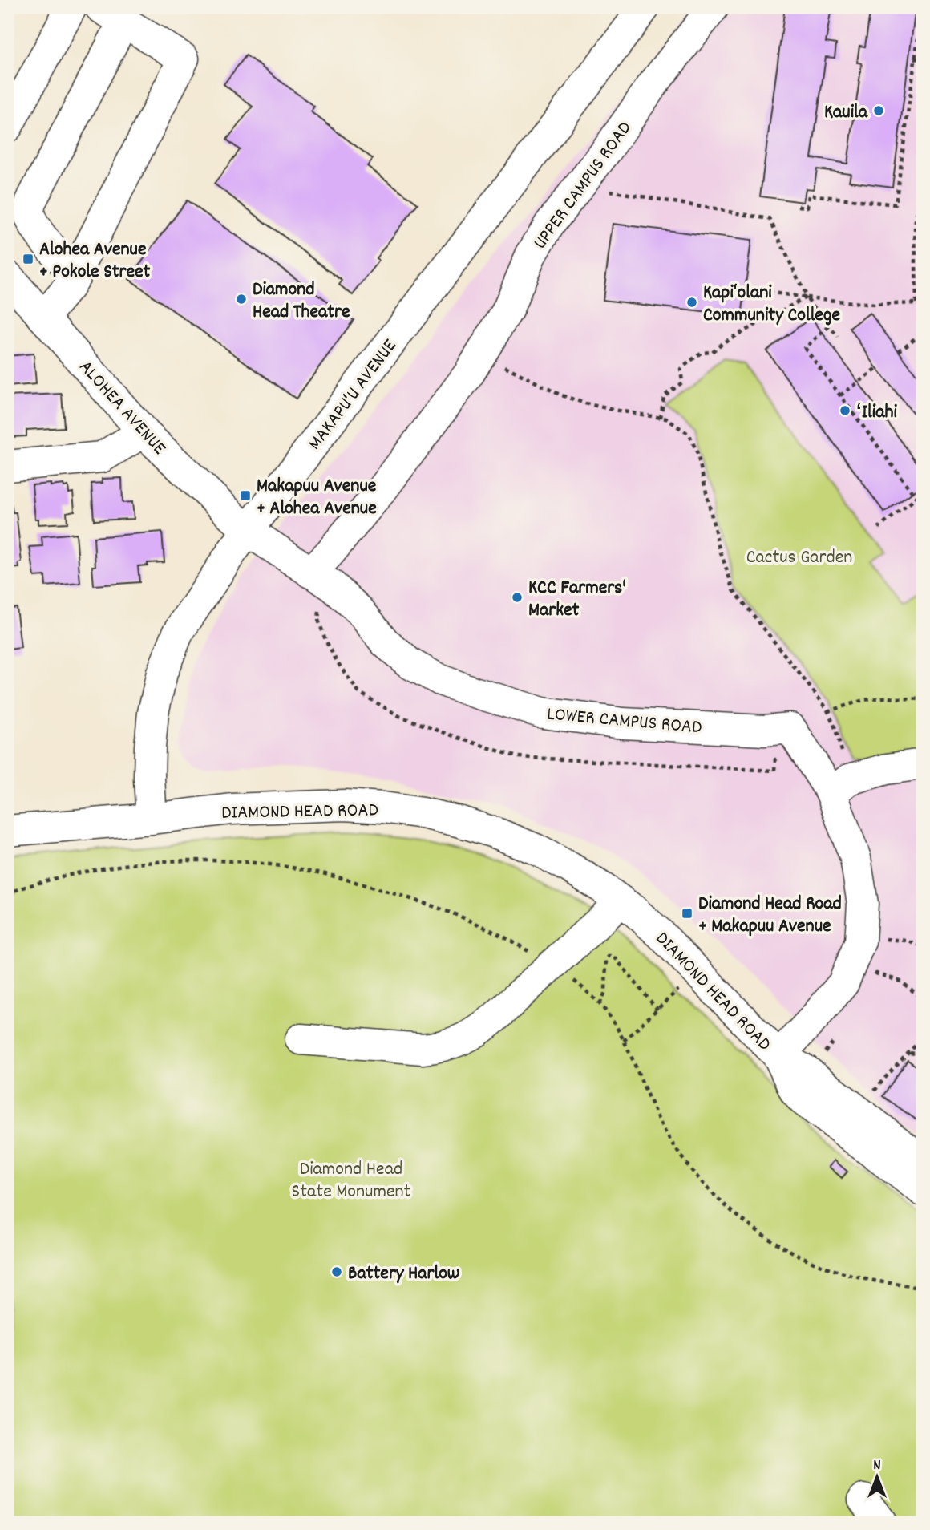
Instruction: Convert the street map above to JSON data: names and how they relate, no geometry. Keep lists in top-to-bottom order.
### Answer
{
  "streets": {
    "street": [
      "UPPER CAMPUS ROAD",
      "MAKAPU‘U AVENUE",
      "ALOHEA AVENUE",
      "LOWER CAMPUS ROAD",
      "DIAMOND HEAD ROAD"
    ]
  },
  "crossings": [
    ["UPPER CAMPUS ROAD", "ALOHEA AVENUE"],
    ["UPPER CAMPUS ROAD", "LOWER CAMPUS ROAD"],
    ["MAKAPU‘U AVENUE", "ALOHEA AVENUE"],
    ["MAKAPU‘U AVENUE", "DIAMOND HEAD ROAD"],
    ["ALOHEA AVENUE", "LOWER CAMPUS ROAD"],
    ["LOWER CAMPUS ROAD", "DIAMOND HEAD ROAD"]
  ],
  "parks": ["Cactus Garden", "Diamond Head State Monument"],
  "places": {
    "other": [
      "Kauila",
      "Diamond Head Theatre",
      "Kapi‘olani Community College",
      "ʻIliahi",
      "KCC Farmers' Market",
      "Battery Harlow"
    ],
    "transit": ["Alohea Avenue + Pokole Street", "Makapuu Avenue + Alohea Avenue", "Diamond Head Road + Makapuu Avenue"]
  },
  "north": "top"
}
